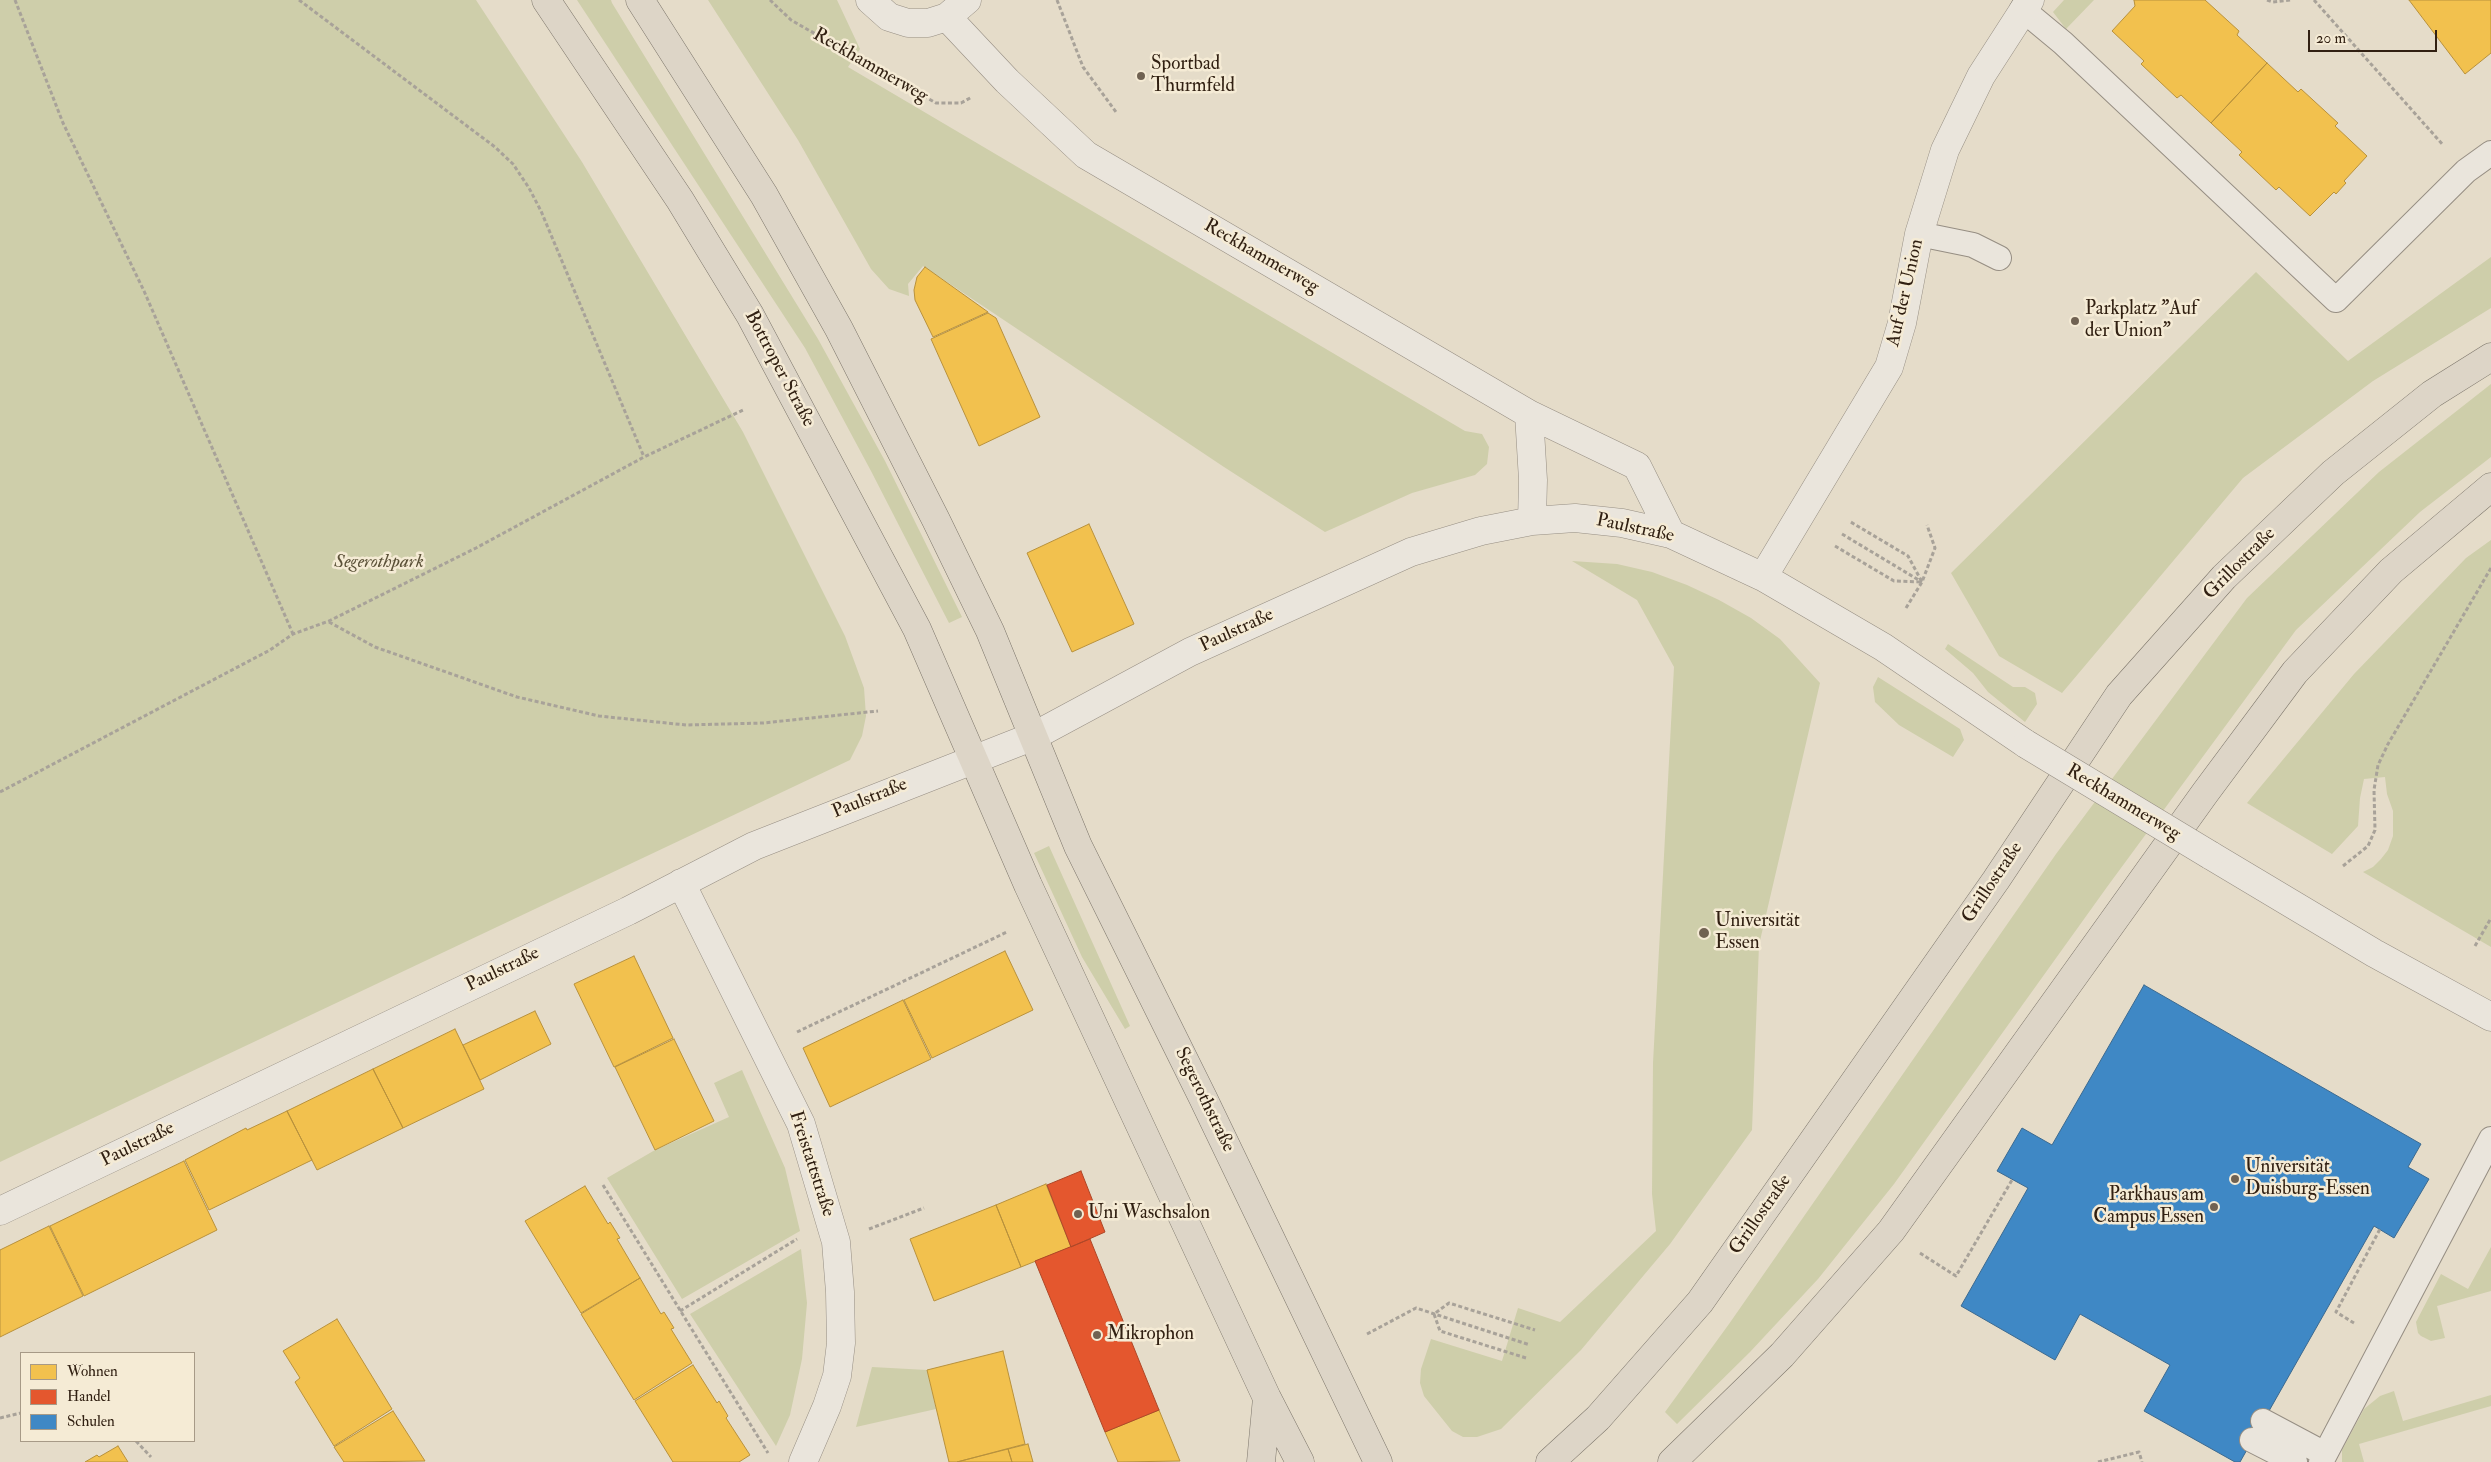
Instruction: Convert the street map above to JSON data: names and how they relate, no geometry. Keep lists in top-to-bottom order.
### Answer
{
  "streets": {
    "main road": ["Bottroper Straße", "Grillostraße", "Segerothstraße"],
    "street": [
      "Reckhammerweg",
      "Auf der Union",
      "Paulstraße",
      "Freistattstraße"
    ]
  },
  "crossings": [
    ["Reckhammerweg", "Auf der Union"],
    ["Reckhammerweg", "Paulstraße"],
    ["Auf der Union", "Paulstraße"],
    ["Bottroper Straße", "Paulstraße"],
    ["Paulstraße", "Segerothstraße"],
    ["Paulstraße", "Freistattstraße"]
  ],
  "parks": ["Segerothpark"],
  "places": [
    "Sportbad Thurmfeld",
    "Parkplatz \"Auf der Union\"",
    "Universität Essen",
    "Universität Duisburg-Essen",
    "Parkhaus am Campus Essen",
    "Uni Waschsalon",
    "Mikrophon"
  ],
  "legend": ["Wohnen", "Handel", "Schulen"],
  "scale_bar": "20 m"
}
